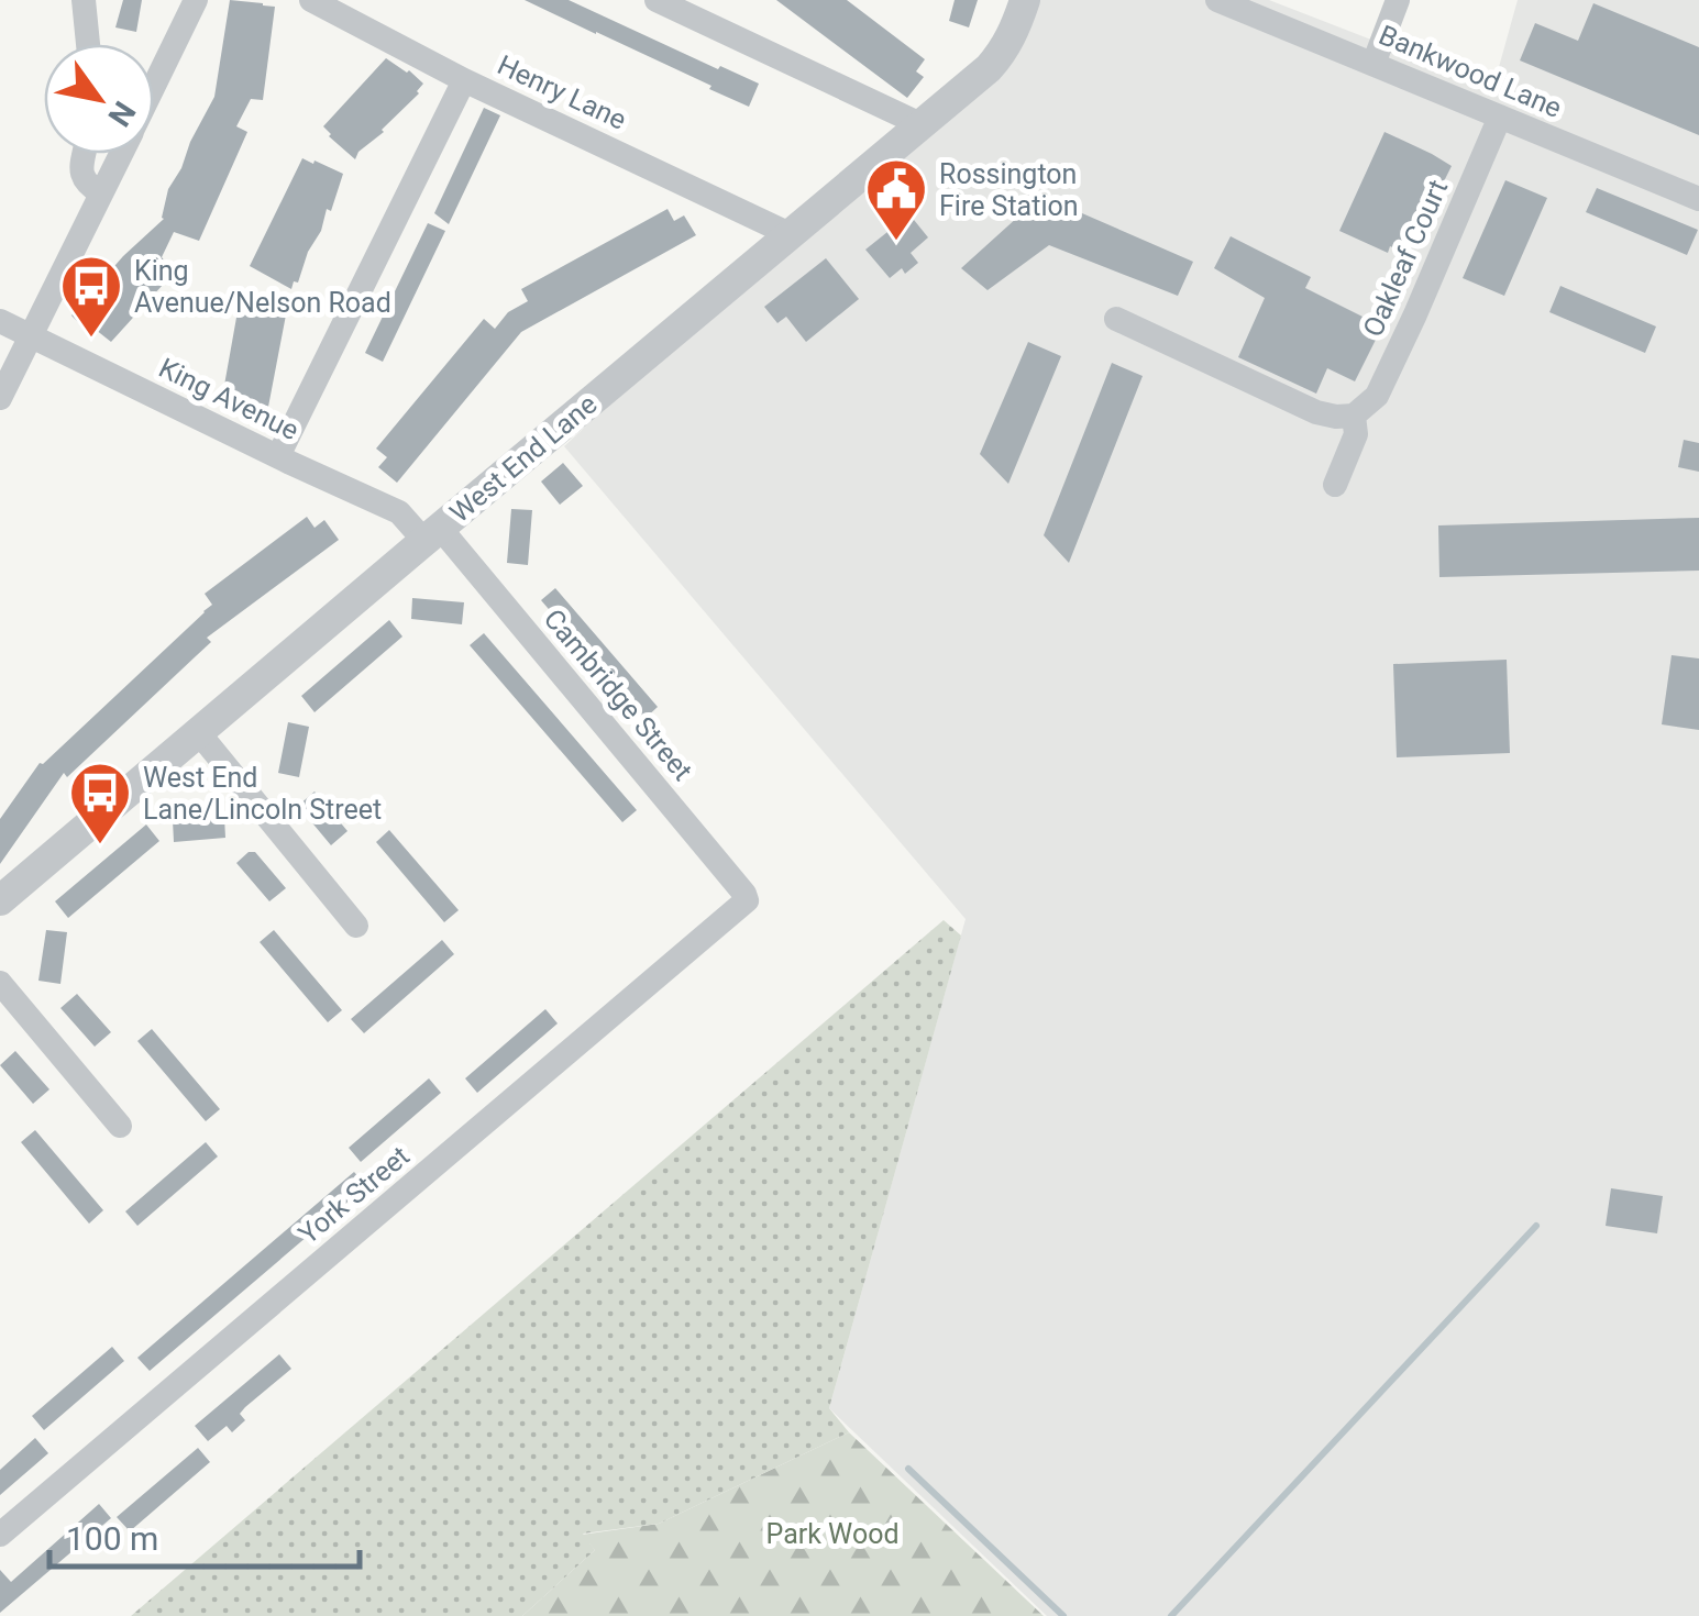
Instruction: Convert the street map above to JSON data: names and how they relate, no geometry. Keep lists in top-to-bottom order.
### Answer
{
  "streets": {
    "street": [
      "Bankwood Lane",
      "Henry Lane",
      "Oakleaf Court",
      "King Avenue",
      "West End Lane",
      "Cambridge Street",
      "York Street"
    ]
  },
  "crossings": [
    ["Bankwood Lane", "Oakleaf Court"],
    ["Henry Lane", "West End Lane"],
    ["King Avenue", "West End Lane"],
    ["King Avenue", "Cambridge Street"],
    ["West End Lane", "Cambridge Street"],
    ["Cambridge Street", "York Street"]
  ],
  "parks": ["Park Wood"],
  "places": {
    "public building": ["Rossington Fire Station"],
    "bus stop": ["King Avenue/Nelson Road", "West End Lane/Lincoln Street"]
  },
  "scale_bar": "100 m",
  "north": "bottom right"
}
